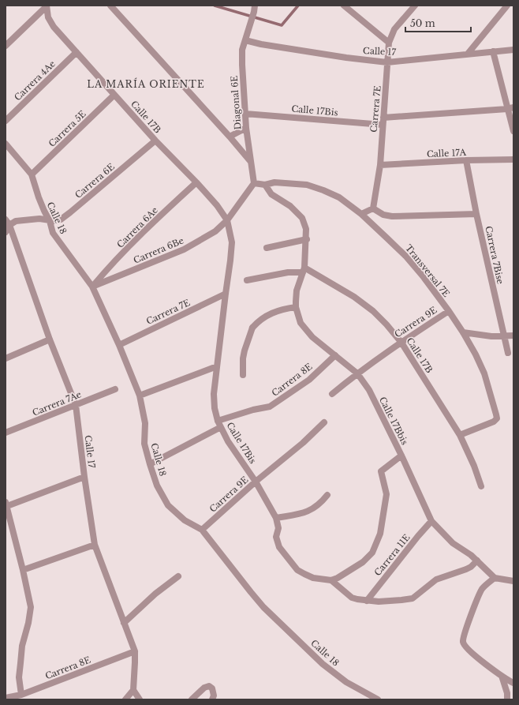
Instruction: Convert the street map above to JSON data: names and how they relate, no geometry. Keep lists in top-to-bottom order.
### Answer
{
  "streets": {
    "street": [
      "Calle 17",
      "Carrera 4Ae",
      "Diagonal 6E",
      "Carrera 7E",
      "Calle 17Bis",
      "Calle 17B",
      "Carrera 5E",
      "Calle 17A",
      "Carrera 6E",
      "Calle 18",
      "Carrera 6Ae",
      "Carrera 6Be",
      "Carrera 7Bise",
      "Transversal 7E",
      "Carrera 9E",
      "Carrera 8E",
      "Carrera 7Ae",
      "Calle 17Bbis",
      "Carrera 11E"
    ]
  },
  "crossings": [
    ["Calle 17", "Diagonal 6E"],
    ["Calle 17", "Carrera 7E"],
    ["Calle 17", "Carrera 6E"],
    ["Calle 17", "Carrera 8E"],
    ["Calle 17", "Carrera 7Ae"],
    ["Carrera 4Ae", "Calle 17B"],
    ["Diagonal 6E", "Calle 17Bis"],
    ["Diagonal 6E", "Carrera 6Be"],
    ["Diagonal 6E", "Transversal 7E"],
    ["Carrera 7E", "Calle 17Bis"],
    ["Carrera 7E", "Calle 17A"],
    ["Carrera 7E", "Calle 18"],
    ["Calle 17Bis", "Calle 17B"],
    ["Calle 17Bis", "Carrera 6Be"],
    ["Calle 17Bis", "Carrera 9E"],
    ["Calle 17Bis", "Carrera 8E"],
    ["Calle 17B", "Carrera 5E"],
    ["Calle 17B", "Carrera 6E"],
    ["Calle 17B", "Carrera 6Ae"],
    ["Calle 17B", "Carrera 6Be"],
    ["Calle 17B", "Transversal 7E"],
    ["Calle 17B", "Carrera 9E"],
    ["Calle 17B", "Calle 17Bbis"],
    ["Carrera 5E", "Calle 18"],
    ["Calle 17A", "Carrera 7Bise"],
    ["Carrera 6E", "Calle 18"],
    ["Calle 18", "Carrera 6Ae"],
    ["Calle 18", "Carrera 6Be"],
    ["Calle 18", "Carrera 9E"],
    ["Carrera 6Ae", "Carrera 6Be"],
    ["Carrera 6Be", "Transversal 7E"],
    ["Transversal 7E", "Carrera 9E"],
    ["Transversal 7E", "Calle 17Bbis"],
    ["Carrera 9E", "Calle 17Bbis"],
    ["Carrera 8E", "Calle 17Bbis"],
    ["Calle 17Bbis", "Carrera 11E"]
  ],
  "districts": ["LA MARÍA ORIENTE"],
  "scale_bar": "50 m"
}
